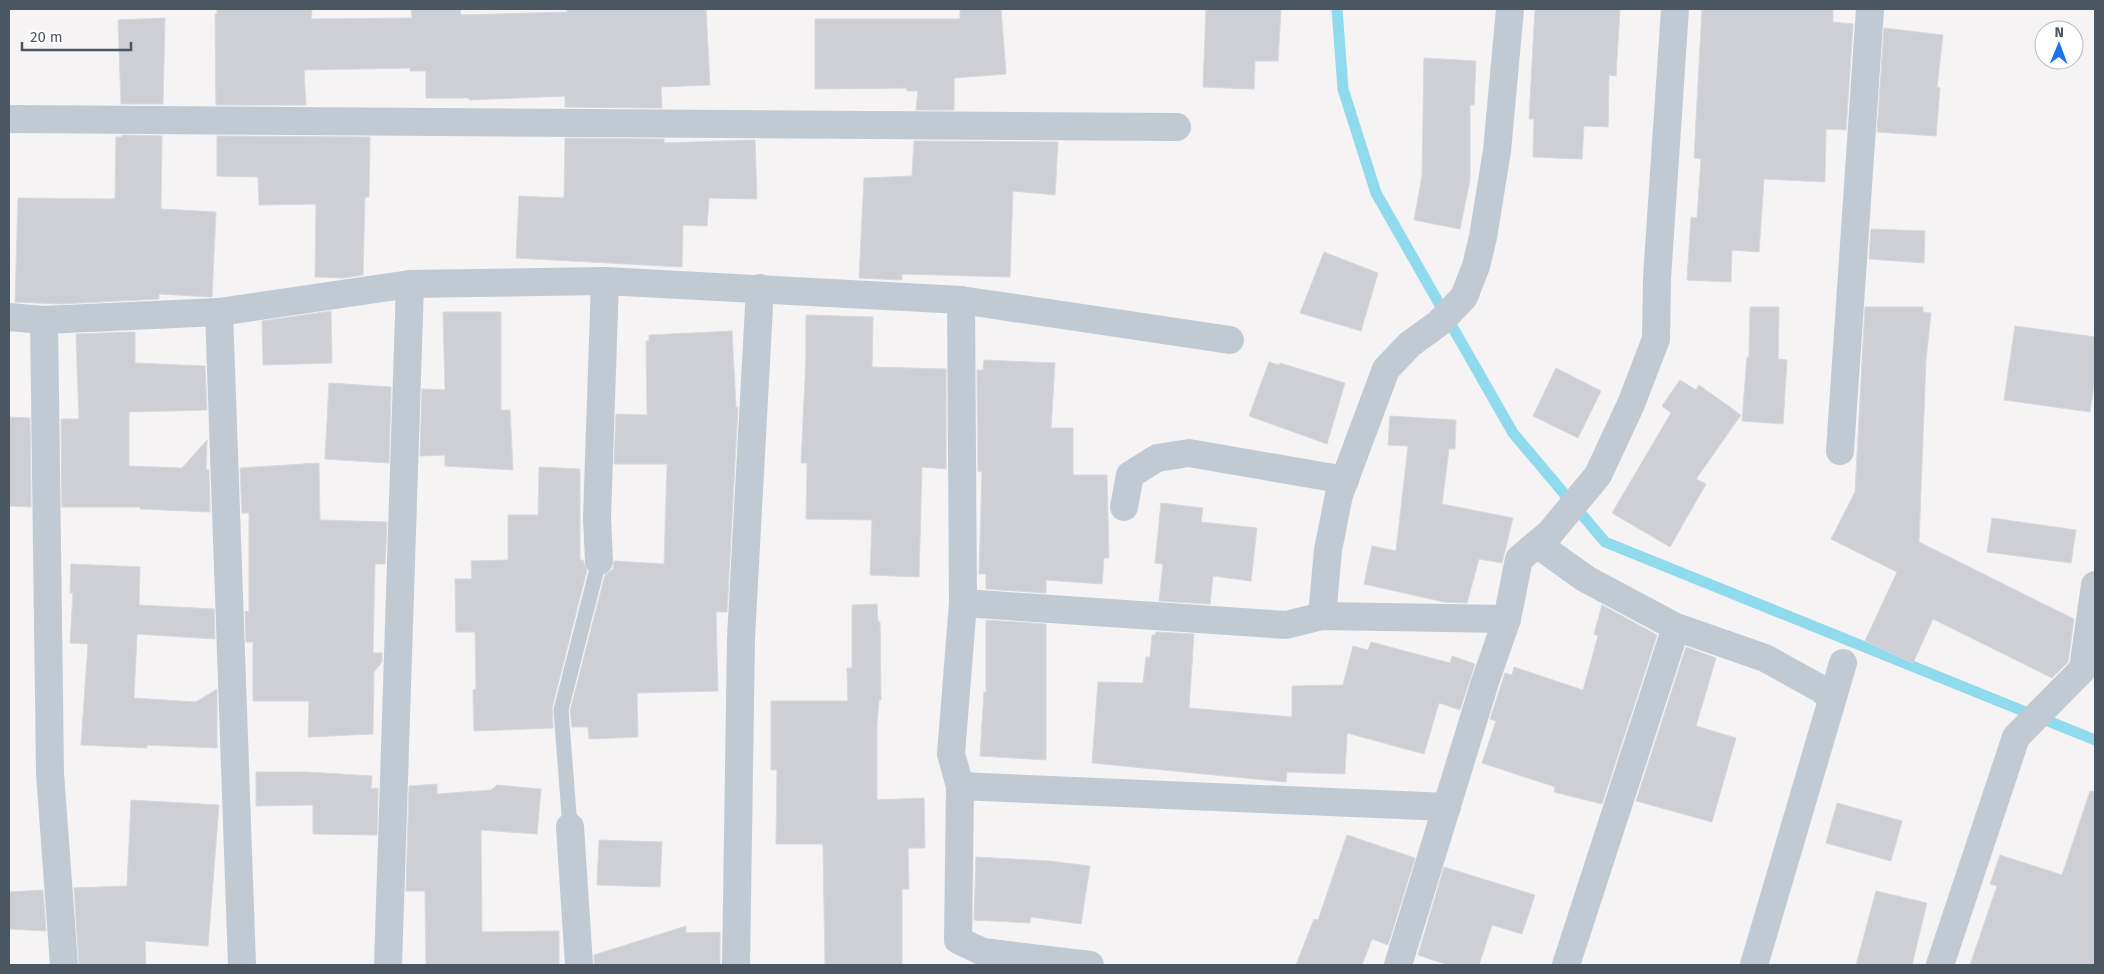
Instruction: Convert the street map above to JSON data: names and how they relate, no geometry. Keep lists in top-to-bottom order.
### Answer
{
  "scale_bar": "20 m",
  "north": "top"
}
